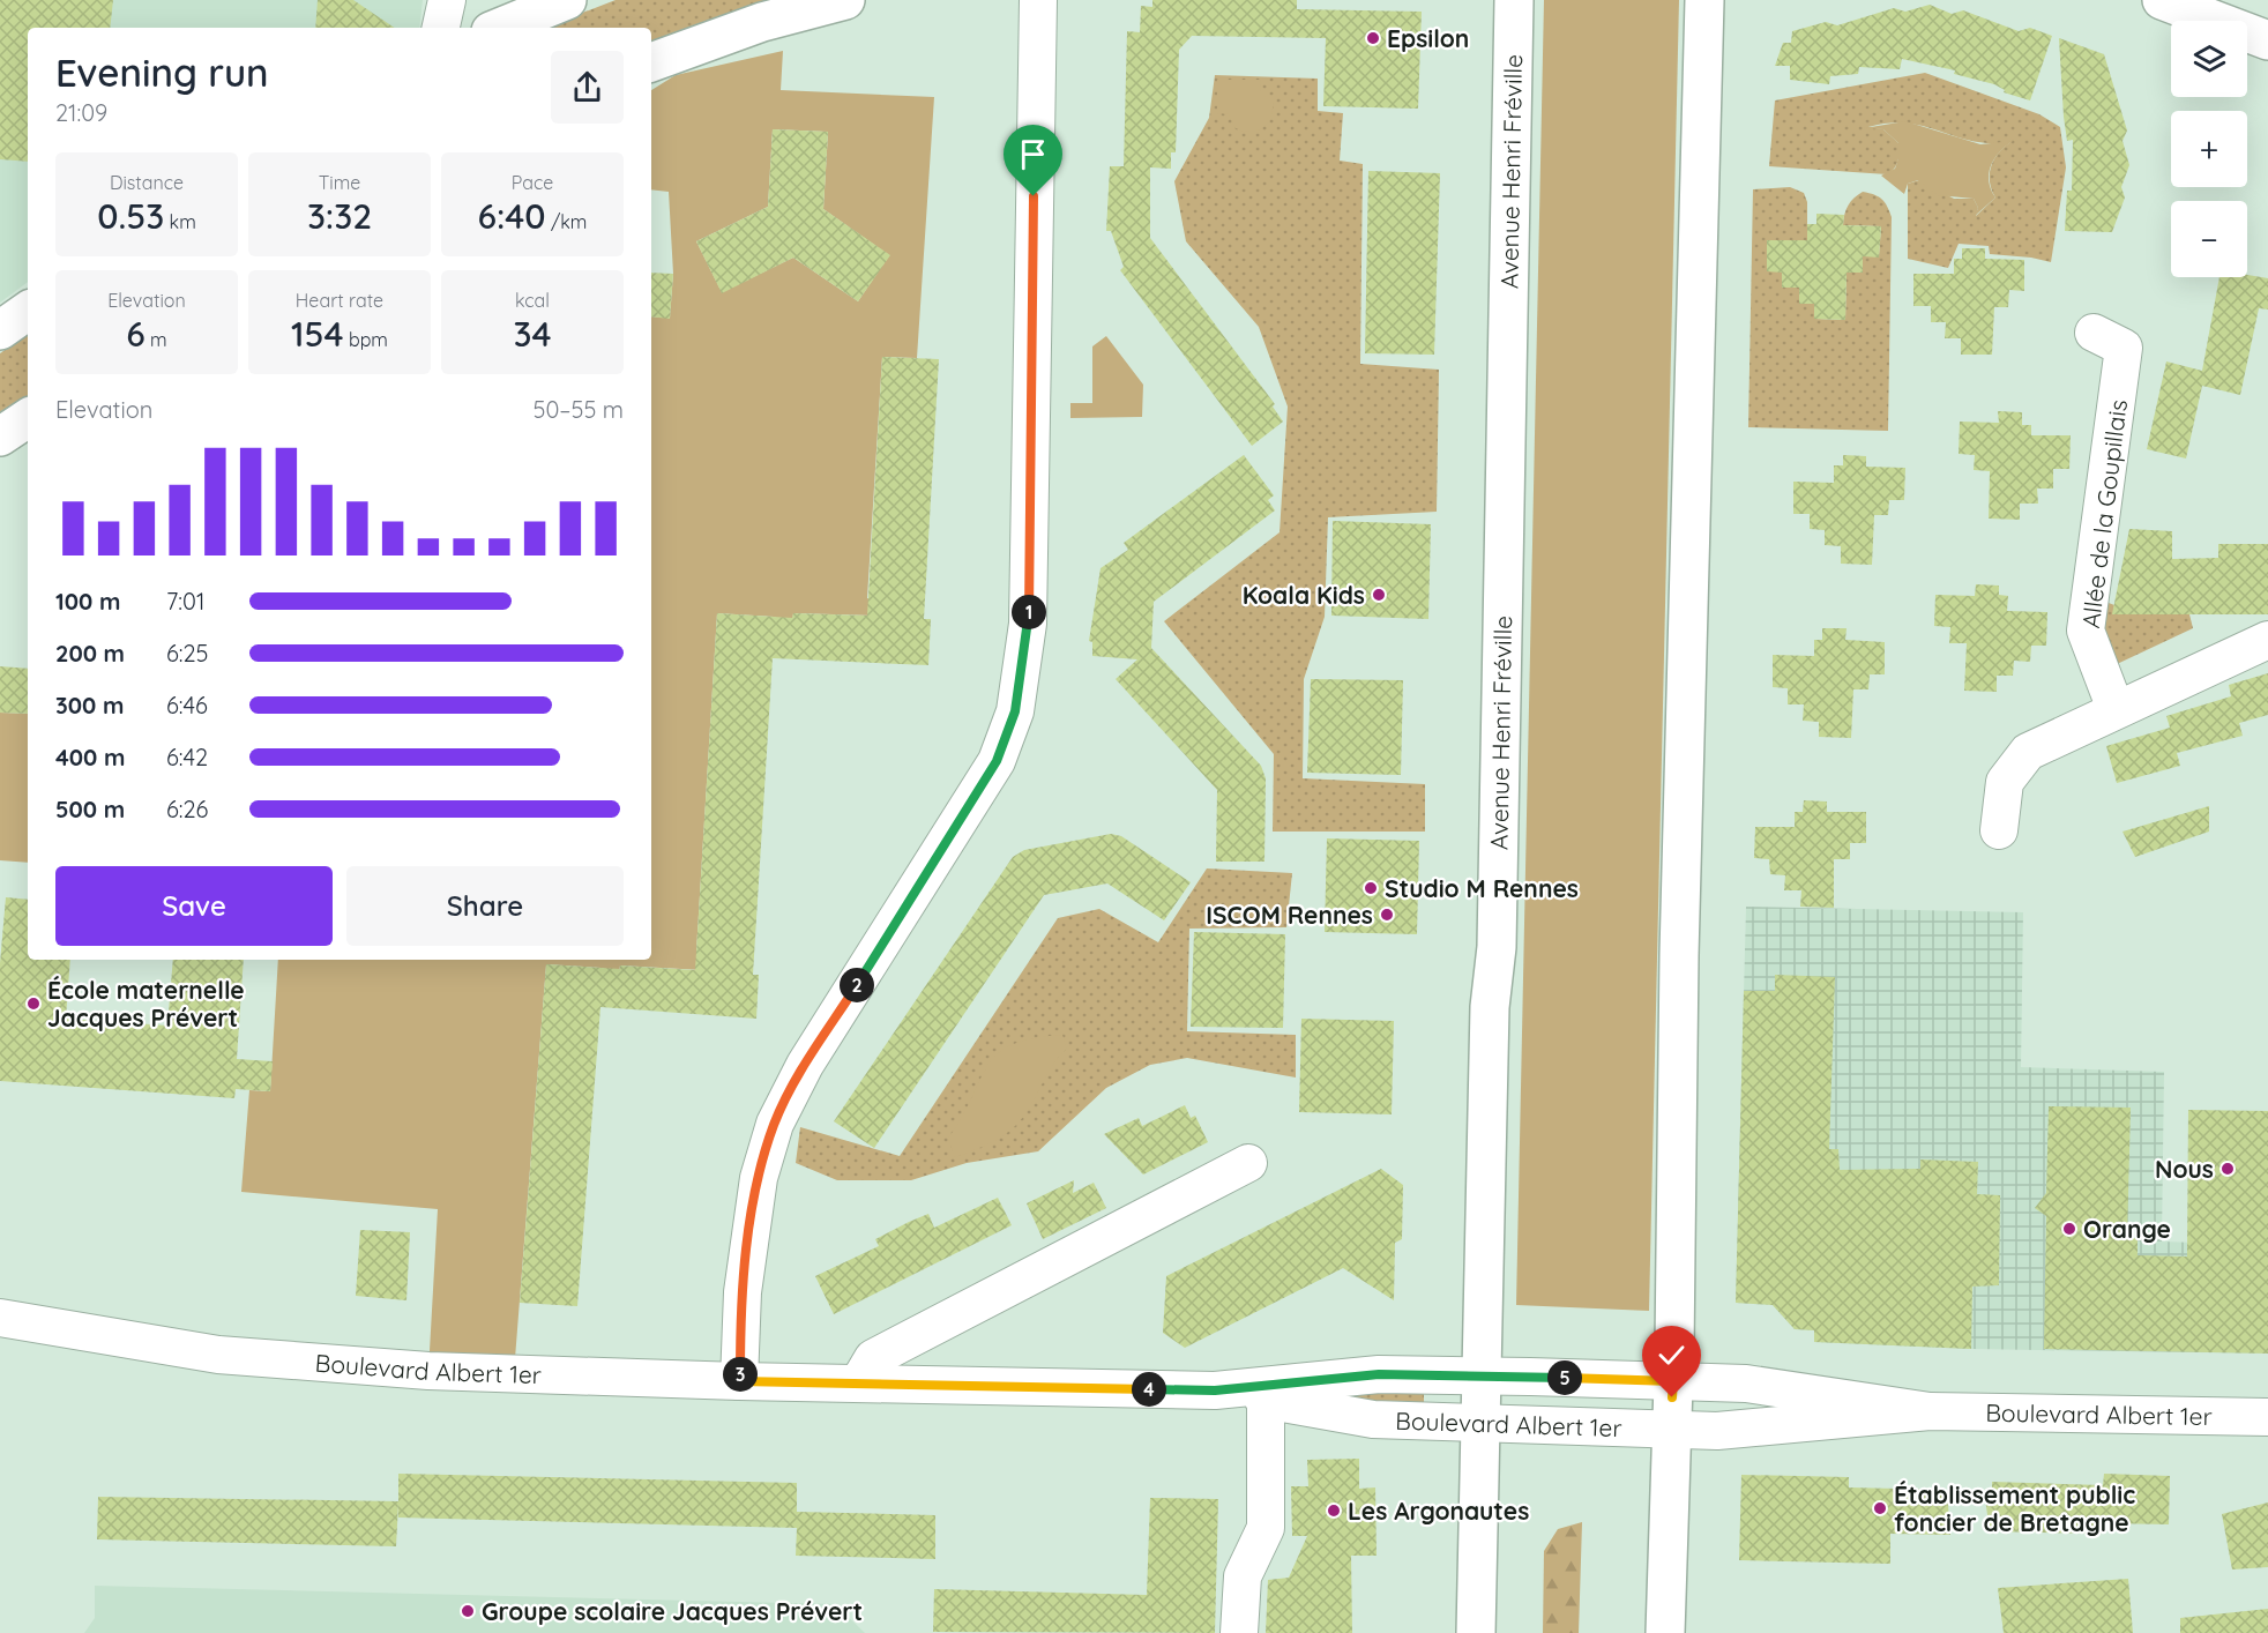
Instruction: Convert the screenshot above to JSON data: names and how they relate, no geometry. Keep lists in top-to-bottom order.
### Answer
{
  "streets": {
    "main road": ["Avenue Henri Fréville"],
    "street": ["Allée de la Goupillais", "Boulevard Albert 1er"]
  },
  "crossings": [
    ["Avenue Henri Fréville", "Boulevard Albert 1er"]
  ],
  "places": [
    "Epsilon",
    "Koala Kids",
    "Studio M Rennes",
    "ISCOM Rennes",
    "École maternelle Jacques Prévert",
    "Nous",
    "Orange",
    "Établissement public foncier de Bretagne",
    "Les Argonautes",
    "Groupe scolaire Jacques Prévert"
  ],
  "page": {
    "map_buttons": ["+", "−"],
    "heading": ["Evening run", "21:09"],
    "stats": [
      ["Distance", "0.53 km"],
      ["Time", "3:32"],
      ["Pace", "6:40 /km"],
      ["Elevation", "6 m"],
      ["Heart rate", "154 bpm"],
      ["kcal", "34"]
    ],
    "chart": ["Elevation", "50–55 m"],
    "list": [
      {
        "name": "100 m",
        "note": "7:01"
      },
      {
        "name": "200 m",
        "note": "6:25"
      },
      {
        "name": "300 m",
        "note": "6:46"
      },
      {
        "name": "400 m",
        "note": "6:42"
      },
      {
        "name": "500 m",
        "note": "6:26"
      }
    ],
    "pins": [
      "1",
      "2",
      "3",
      "5",
      "4"
    ],
    "buttons": ["Save", "Share"]
  }
}
